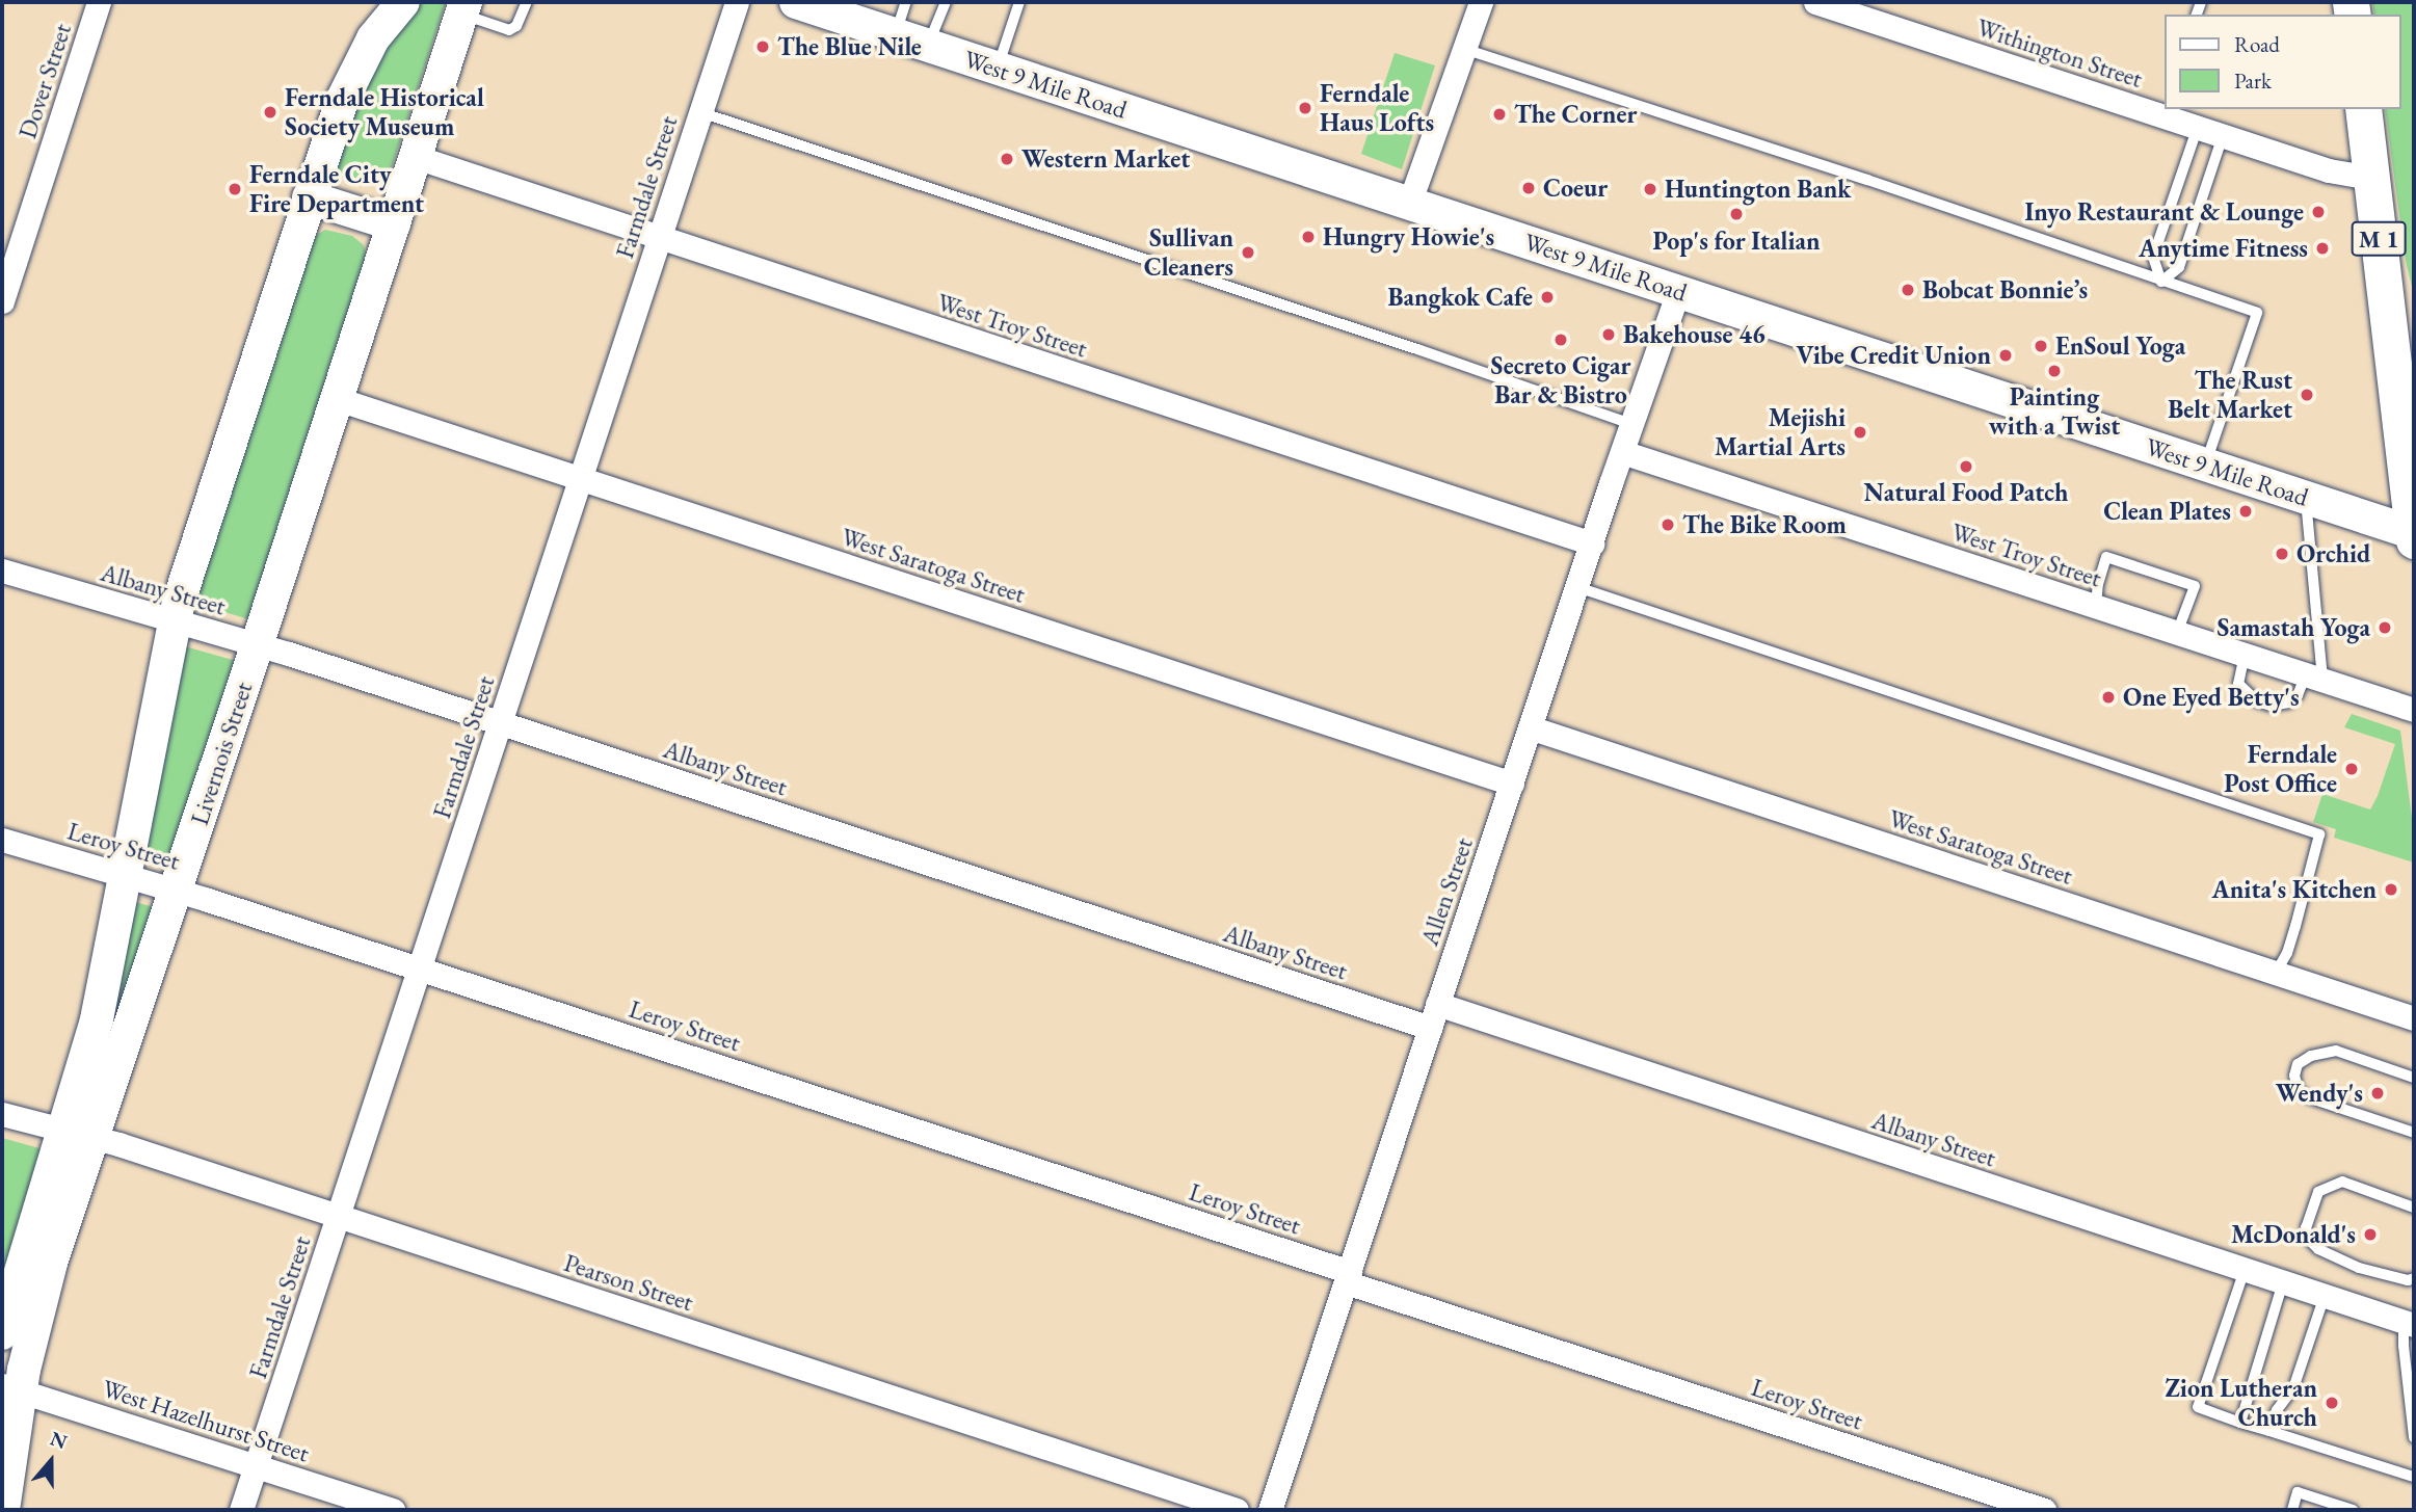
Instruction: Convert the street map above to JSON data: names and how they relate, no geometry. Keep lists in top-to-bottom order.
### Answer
{
  "streets": {
    "main road": ["M 1"],
    "street": [
      "Withington Street",
      "Dover Street",
      "West 9 Mile Road",
      "Farmdale Street",
      "West Troy Street",
      "West Saratoga Street",
      "Albany Street",
      "Livernois Street",
      "Leroy Street",
      "Allen Street",
      "Pearson Street",
      "West Hazelhurst Street"
    ]
  },
  "crossings": [
    ["Withington Street", "M 1"],
    ["West 9 Mile Road", "M 1"],
    ["West 9 Mile Road", "Allen Street"],
    ["Farmdale Street", "West Troy Street"],
    ["Farmdale Street", "West Saratoga Street"],
    ["Farmdale Street", "Albany Street"],
    ["Farmdale Street", "Leroy Street"],
    ["Farmdale Street", "Pearson Street"],
    ["Farmdale Street", "West Hazelhurst Street"],
    ["West Troy Street", "Livernois Street"],
    ["West Troy Street", "Allen Street"],
    ["West Saratoga Street", "Livernois Street"],
    ["West Saratoga Street", "Allen Street"],
    ["Albany Street", "Livernois Street"],
    ["Albany Street", "Allen Street"],
    ["Livernois Street", "Leroy Street"],
    ["Livernois Street", "Pearson Street"],
    ["Livernois Street", "West Hazelhurst Street"],
    ["Leroy Street", "Allen Street"]
  ],
  "places": [
    "The Blue Nile",
    "Ferndale Haus Lofts",
    "Ferndale Historical Society Museum",
    "The Corner",
    "Western Market",
    "Coeur",
    "Ferndale City Fire Department",
    "Huntington Bank",
    "Inyo Restaurant & Lounge",
    "Pop's for Italian",
    "Hungry Howie's",
    "Anytime Fitness",
    "Sullivan Cleaners",
    "Bobcat Bonnie’s",
    "Bangkok Cafe",
    "Bakehouse 46",
    "Secreto Cigar Bar & Bistro",
    "EnSoul Yoga",
    "Vibe Credit Union",
    "Painting with a Twist",
    "The Rust Belt Market",
    "Mejishi Martial Arts",
    "Natural Food Patch",
    "Clean Plates",
    "The Bike Room",
    "Orchid",
    "Samastah Yoga",
    "One Eyed Betty's",
    "Ferndale Post Office",
    "Anita's Kitchen",
    "Wendy's",
    "McDonald's",
    "Zion Lutheran Church"
  ],
  "legend": ["Road", "Park"],
  "north": "top"
}
